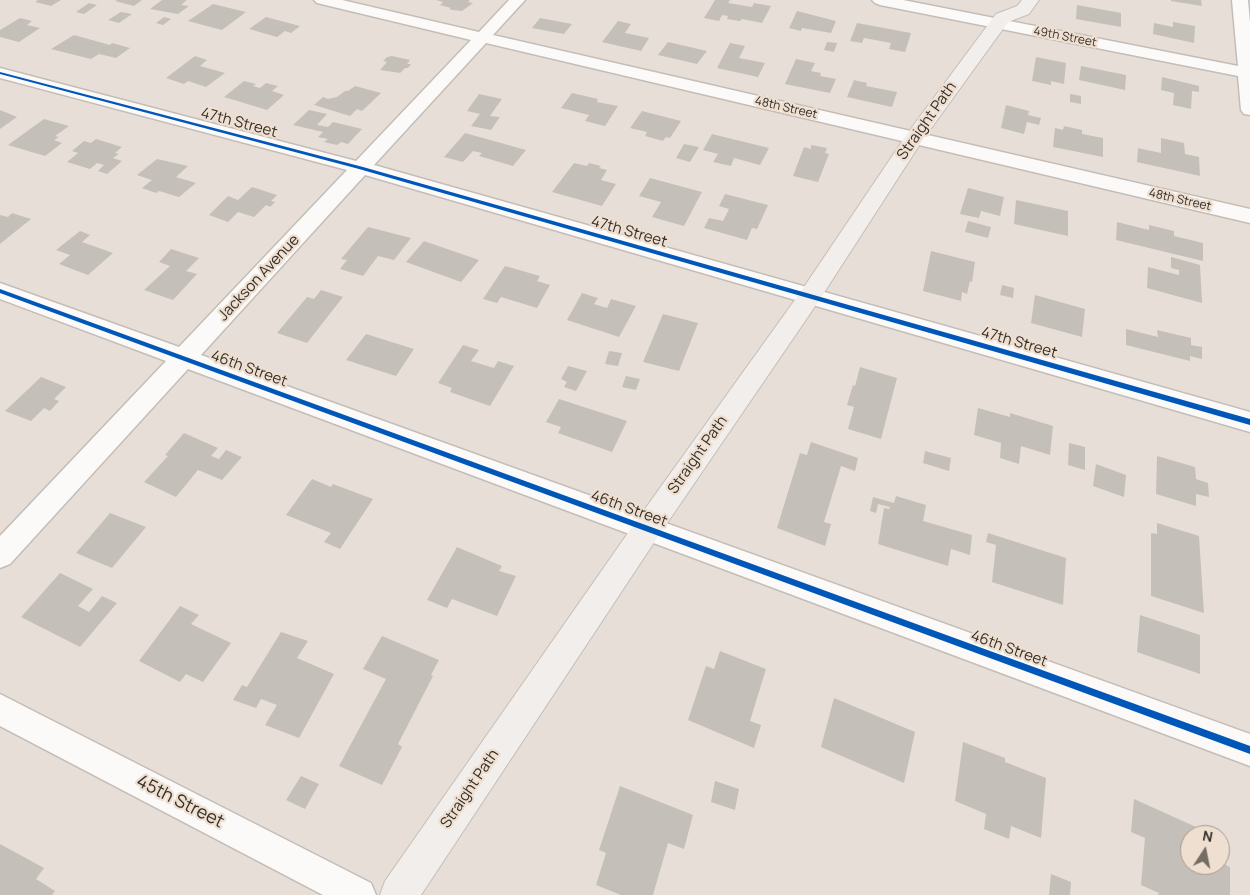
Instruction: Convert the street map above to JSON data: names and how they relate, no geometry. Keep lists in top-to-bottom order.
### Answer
{
  "streets": {
    "main road": ["Straight Path"],
    "street": [
      "49th Street",
      "48th Street",
      "47th Street",
      "Jackson Avenue",
      "46th Street",
      "45th Street"
    ]
  },
  "crossings": [
    ["49th Street", "Straight Path"],
    ["48th Street", "Straight Path"],
    ["48th Street", "Jackson Avenue"],
    ["Straight Path", "47th Street"],
    ["Straight Path", "46th Street"],
    ["47th Street", "Jackson Avenue"],
    ["Jackson Avenue", "46th Street"]
  ],
  "north": "top"
}
